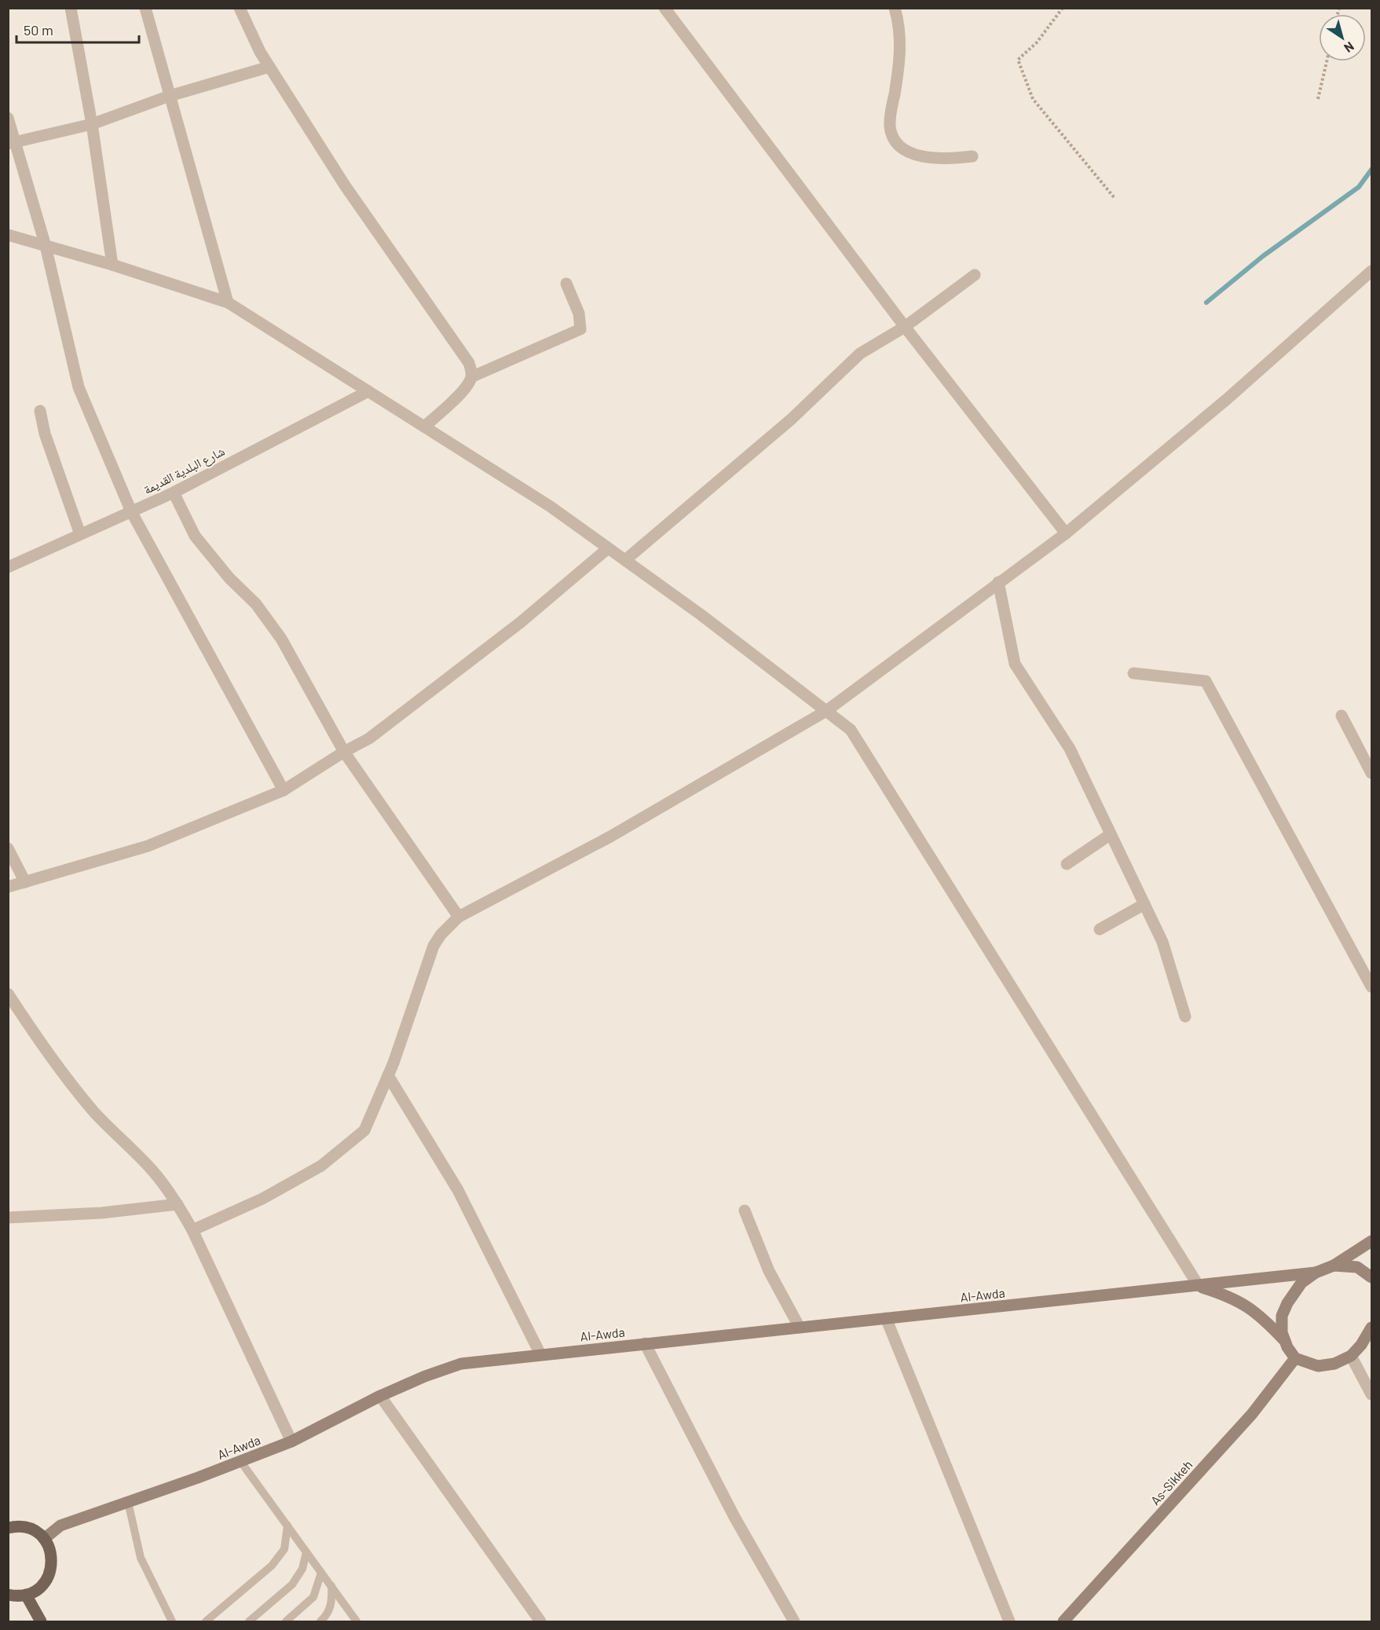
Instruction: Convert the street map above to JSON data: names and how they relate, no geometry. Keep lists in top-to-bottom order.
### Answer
{
  "streets": {
    "street": ["شارع البلدية القديمة", "Al-Awda", "As-Sikkeh"]
  },
  "scale_bar": "50 m",
  "north": "bottom right"
}
